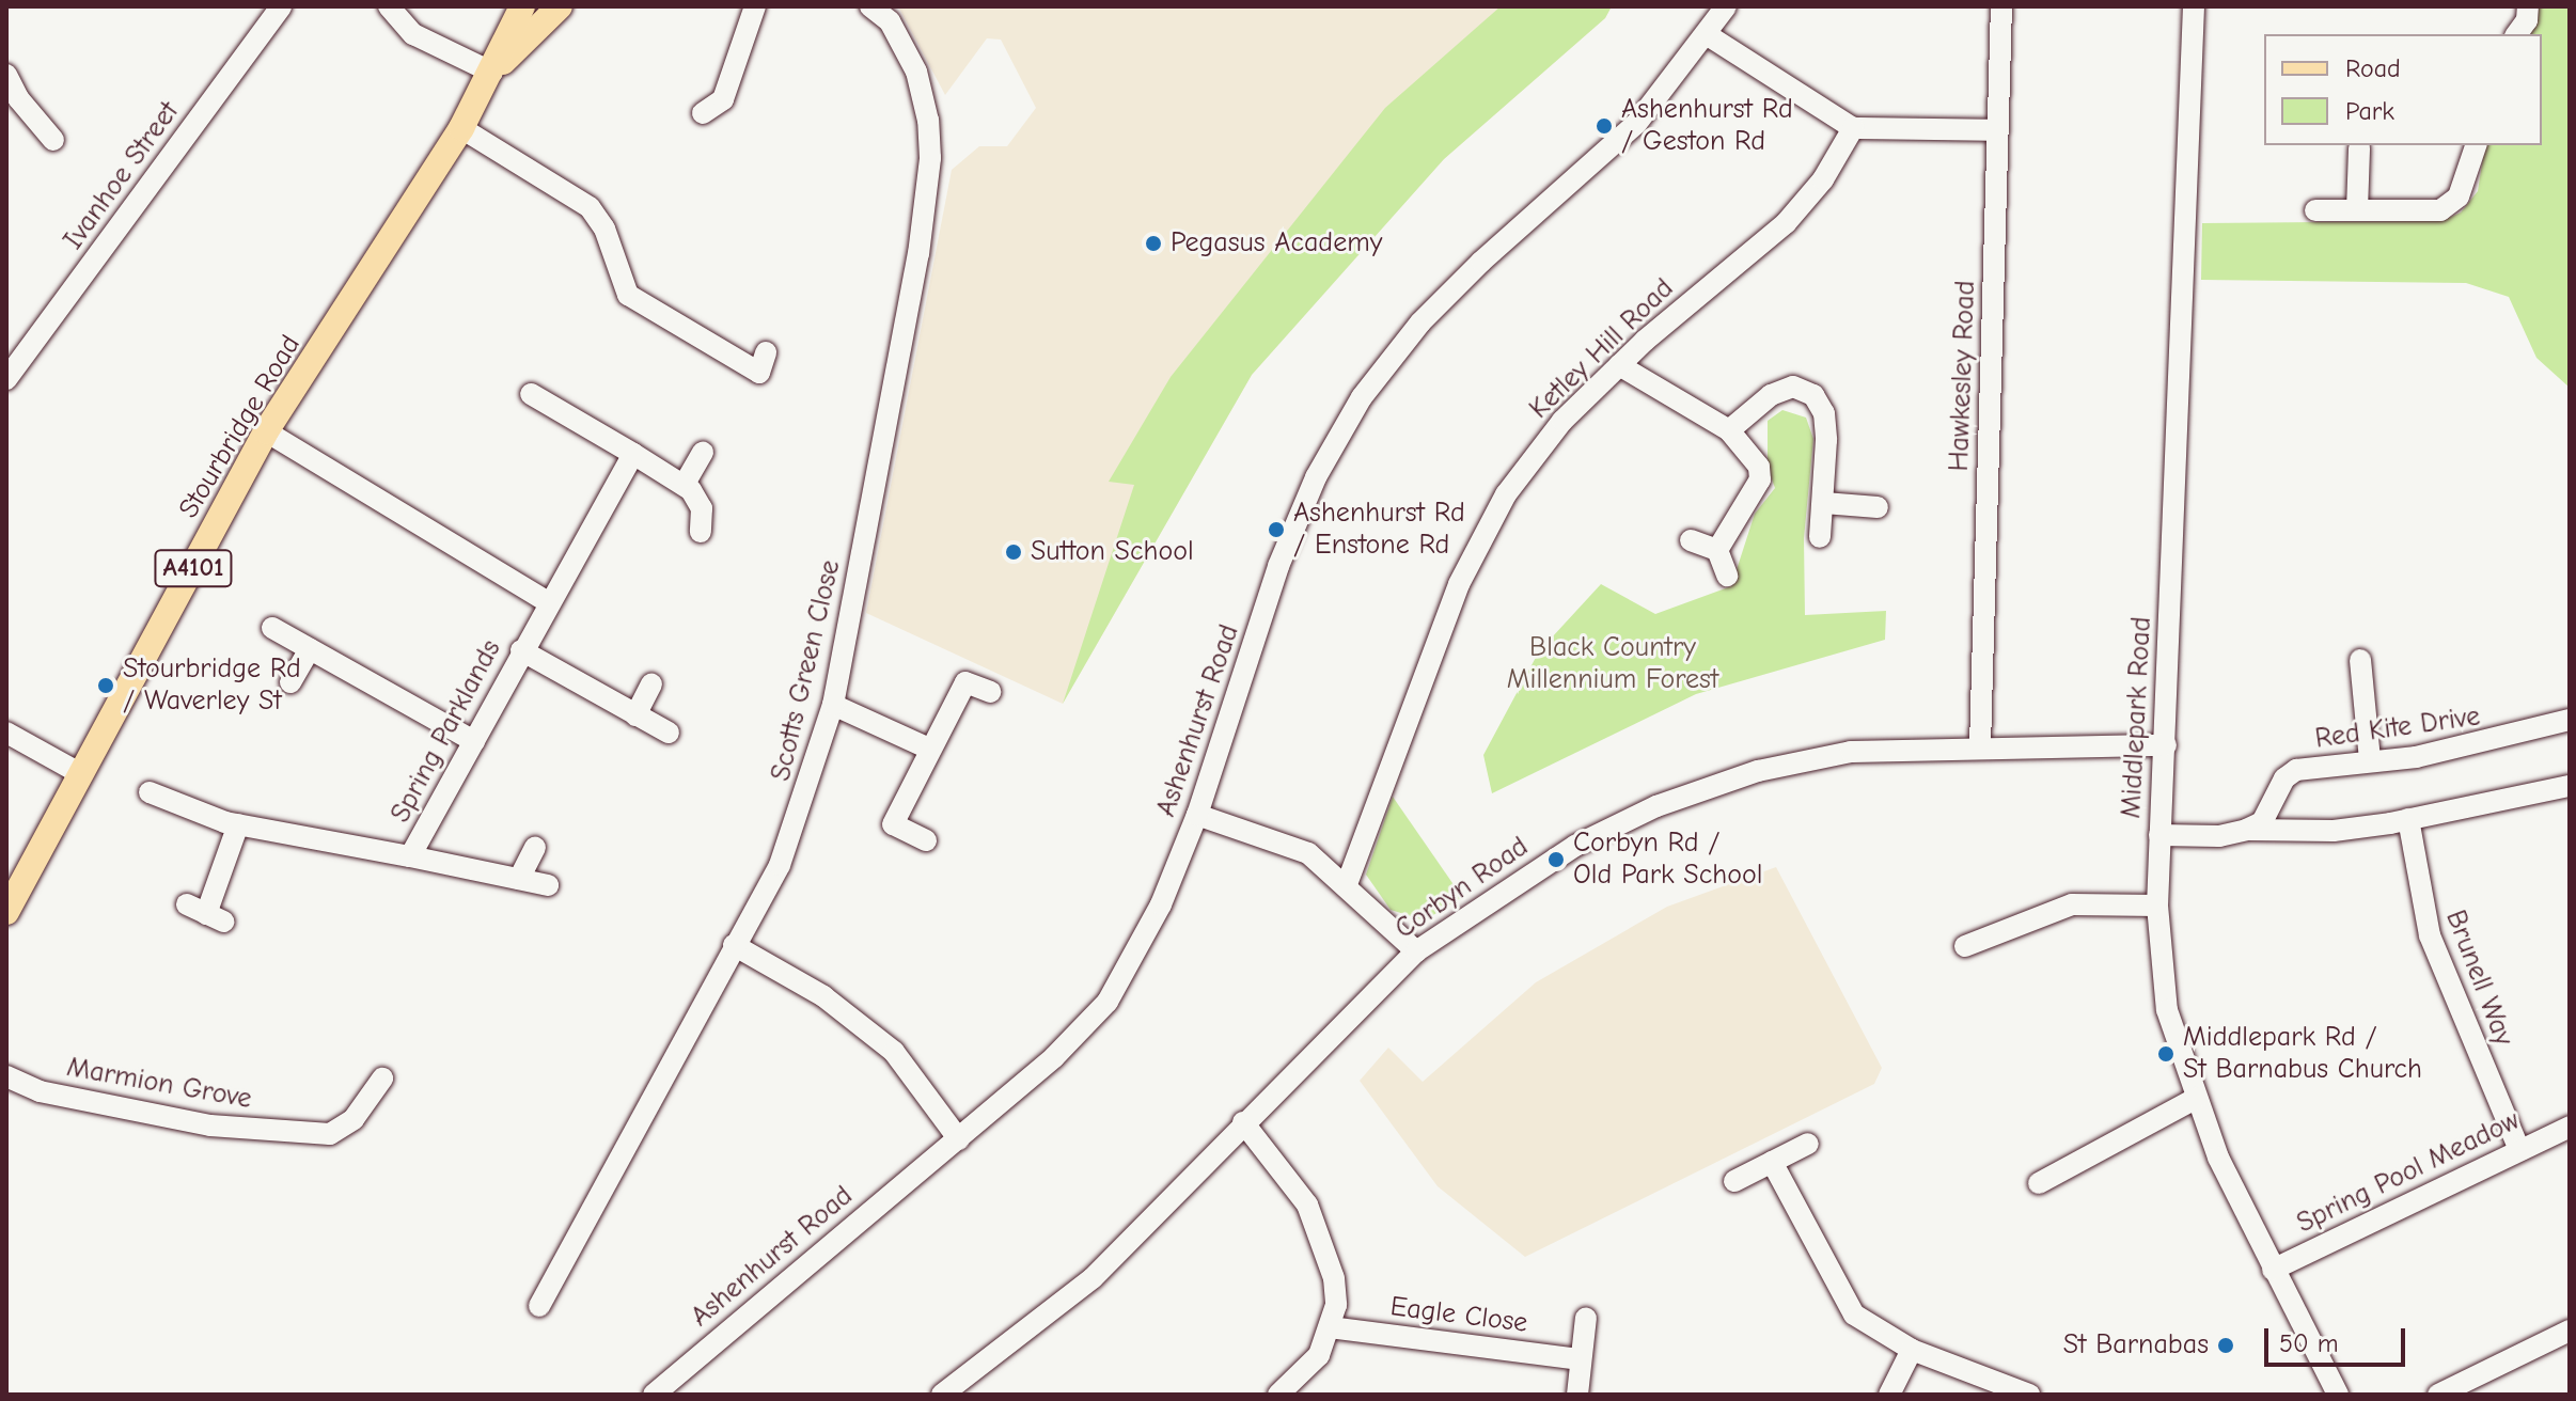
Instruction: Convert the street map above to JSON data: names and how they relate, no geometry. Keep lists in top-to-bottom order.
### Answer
{
  "streets": {
    "main road": ["Stourbridge Road", "A4101"],
    "street": [
      "Ivanhoe Street",
      "Ketley Hill Road",
      "Hawkesley Road",
      "Scotts Green Close",
      "Middlepark Road",
      "Ashenhurst Road",
      "Red Kite Drive",
      "Spring Parklands",
      "Corbyn Road",
      "Brunell Way",
      "Marmion Grove",
      "Spring Pool Meadow",
      "Eagle Close"
    ]
  },
  "crossings": [
    ["Hawkesley Road", "Corbyn Road"],
    ["Middlepark Road", "Corbyn Road"],
    ["Middlepark Road", "Spring Pool Meadow"],
    ["Brunell Way", "Spring Pool Meadow"]
  ],
  "parks": ["Black Country Millennium Forest"],
  "places": [
    "Ashenhurst Rd / Geston Rd",
    "Pegasus Academy",
    "Ashenhurst Rd / Enstone Rd",
    "Sutton School",
    "Stourbridge Rd / Waverley St",
    "Corbyn Rd / Old Park School",
    "Middlepark Rd / St Barnabus Church",
    "St Barnabas"
  ],
  "legend": ["Road", "Park"],
  "scale_bar": "50 m"
}
